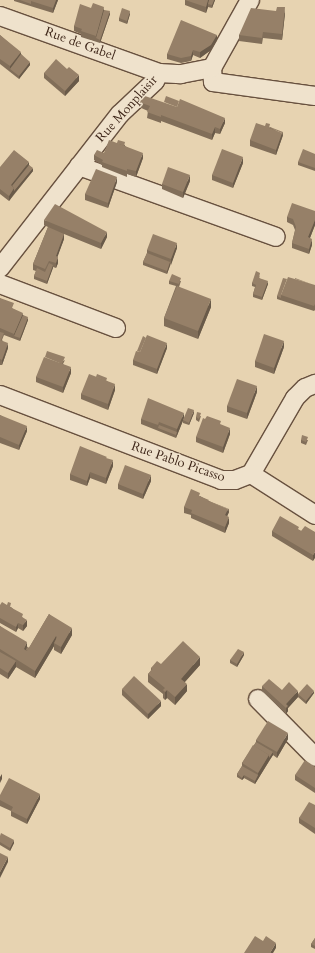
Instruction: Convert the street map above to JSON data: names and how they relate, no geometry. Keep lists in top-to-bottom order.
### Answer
{
  "streets": {
    "street": ["Rue de Gabel", "Rue Monplaisir", "Rue Pablo Picasso"]
  },
  "crossings": [
    ["Rue de Gabel", "Rue Monplaisir"]
  ]
}
